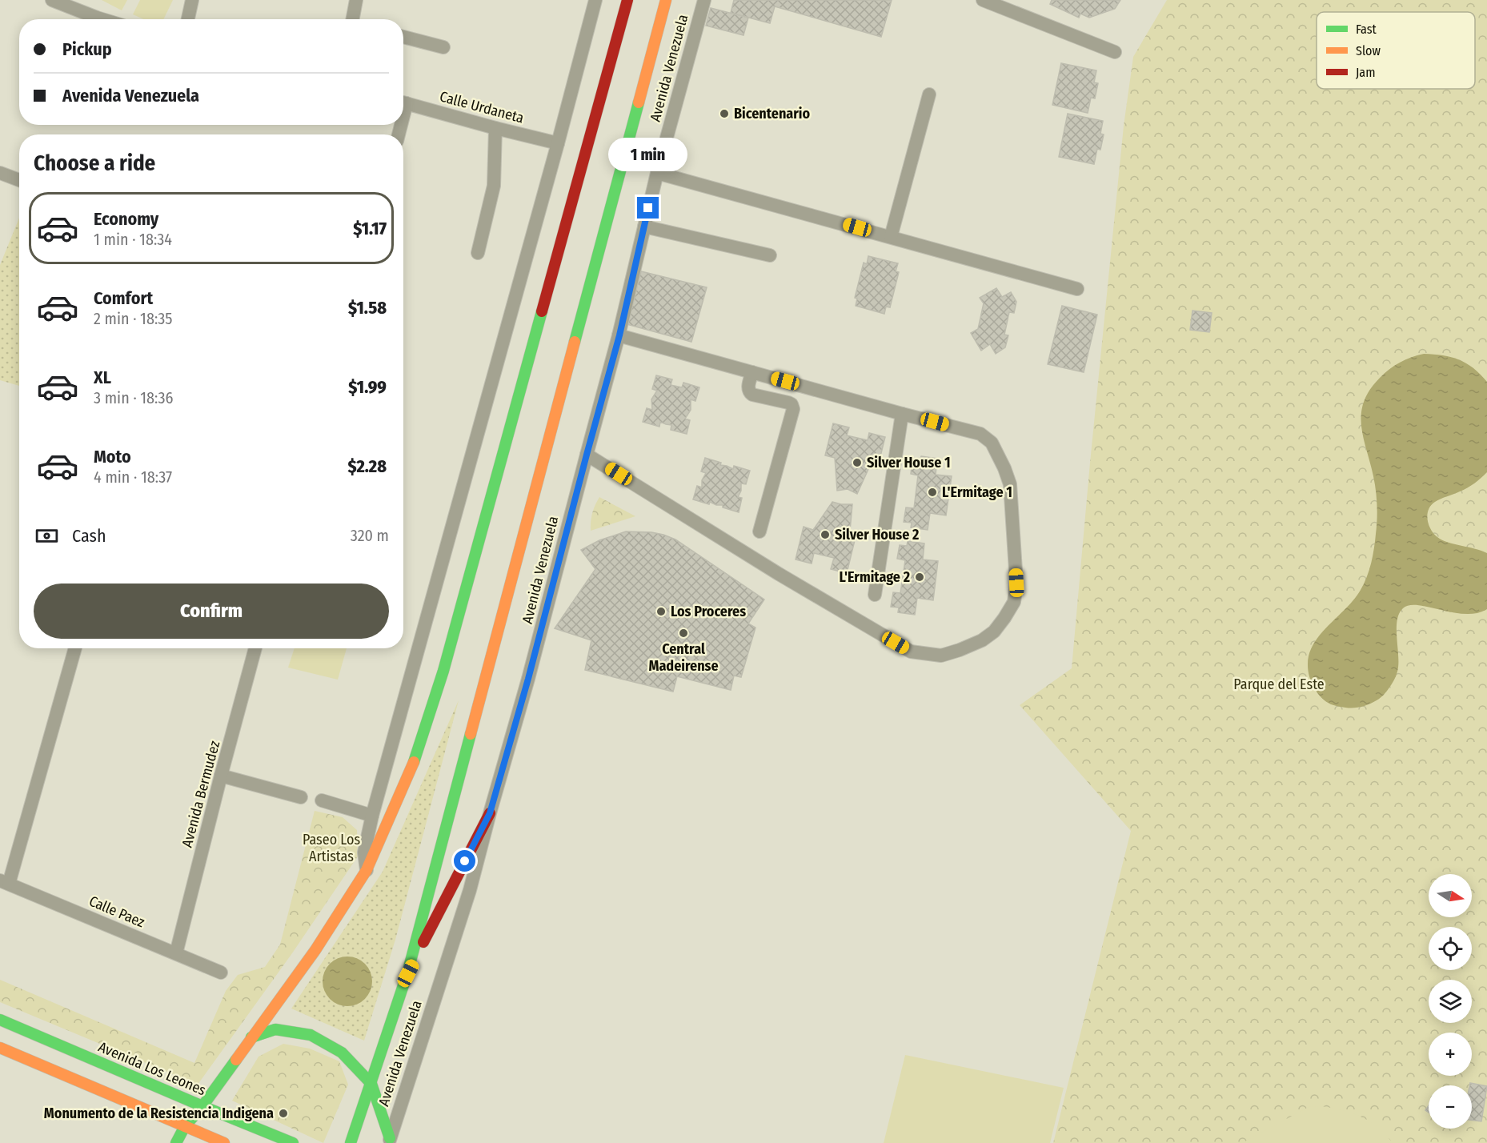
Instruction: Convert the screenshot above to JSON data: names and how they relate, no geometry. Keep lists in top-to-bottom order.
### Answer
{
  "streets": {
    "street": [
      "Avenida Venezuela",
      "Calle Urdaneta",
      "Avenida Bermudez",
      "Calle Paez",
      "Avenida Los Leones"
    ]
  },
  "crossings": [
    ["Avenida Bermudez", "Calle Paez"]
  ],
  "parks": ["Parque del Este", "Paseo Los Artistas"],
  "places": [
    "Bicentenario",
    "Silver House 1",
    "L'Ermitage 1",
    "Silver House 2",
    "L'Ermitage 2",
    "Los Proceres",
    "Central Madeirense",
    "Monumento de la Resistencia Indigena"
  ],
  "legend": ["Fast", "Slow", "Jam"],
  "north": "right",
  "page": {
    "banner": ["Pickup", "Avenida Venezuela"],
    "heading": "Choose a ride",
    "bubble": "1 min",
    "list": [
      {
        "name": "Economy",
        "note": "1 min · 18:34",
        "value": "$1.17"
      },
      {
        "name": "Comfort",
        "note": "2 min · 18:35",
        "value": "$1.58"
      },
      {
        "name": "XL",
        "note": "3 min · 18:36",
        "value": "$1.99"
      },
      {
        "name": "Moto",
        "note": "4 min · 18:37",
        "value": "$2.28"
      }
    ],
    "pay": ["Cash", "320 m"],
    "buttons": "Confirm",
    "map_buttons": ["+", "−"]
  }
}
